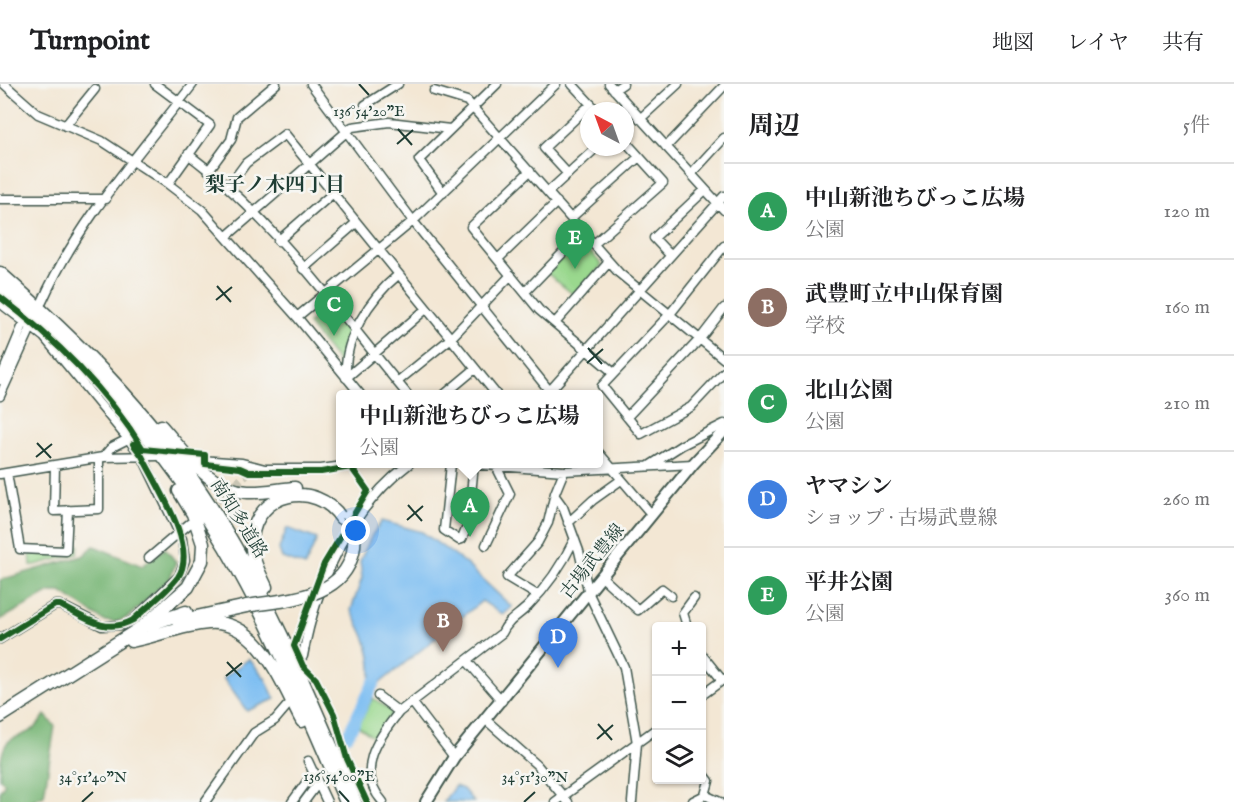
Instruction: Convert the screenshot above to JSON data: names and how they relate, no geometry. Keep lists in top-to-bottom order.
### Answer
{
  "streets": {
    "highway": ["南知多道路"],
    "main road": ["古場武豊線"]
  },
  "districts": ["梨子ノ木四丁目"],
  "north": "top left",
  "page": {
    "header": "Turnpoint",
    "nav": ["地図", "レイヤ", "共有"],
    "heading": ["周辺", "5件"],
    "list": [
      {
        "mark": "A",
        "name": "中山新池ちびっこ広場",
        "note": "公園",
        "value": "120 m"
      },
      {
        "mark": "B",
        "name": "武豊町立中山保育園",
        "note": "学校",
        "value": "160 m"
      },
      {
        "mark": "C",
        "name": "北山公園",
        "note": "公園",
        "value": "210 m"
      },
      {
        "mark": "D",
        "name": "ヤマシン",
        "note": "ショップ · 古場武豊線",
        "value": "260 m"
      },
      {
        "mark": "E",
        "name": "平井公園",
        "note": "公園",
        "value": "360 m"
      }
    ],
    "pins": [
      "E",
      "C",
      "A",
      "B",
      "D"
    ],
    "popup": ["中山新池ちびっこ広場", "公園"],
    "map_buttons": ["+", "−"]
  },
  "coordinates": [
    "136°54'20\"E",
    "136°54'00\"E",
    "34°51'40\"N",
    "34°51'30\"N"
  ]
}
